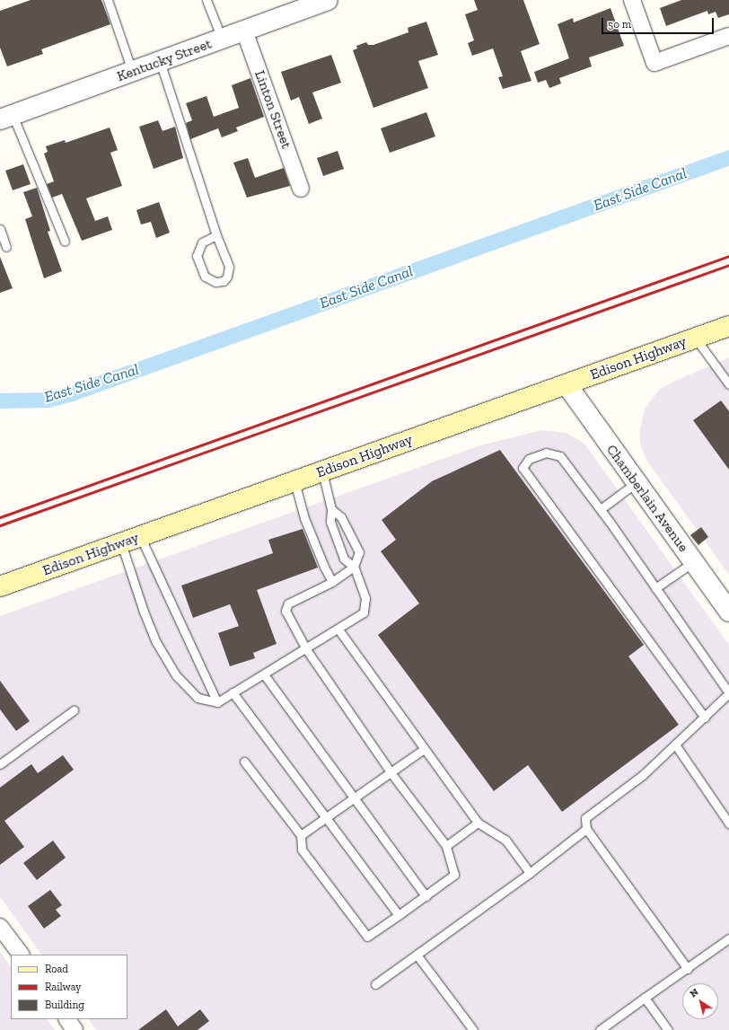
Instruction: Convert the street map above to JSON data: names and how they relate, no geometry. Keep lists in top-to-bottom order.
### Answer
{
  "streets": {
    "main road": ["Edison Highway"],
    "street": ["Kentucky Street", "Linton Street", "Chamberlain Avenue"]
  },
  "crossings": [
    ["Kentucky Street", "Linton Street"],
    ["Edison Highway", "Chamberlain Avenue"]
  ],
  "water": ["East Side Canal"],
  "legend": ["Road", "Railway", "Building"],
  "scale_bar": "50 m",
  "north": "top left"
}
